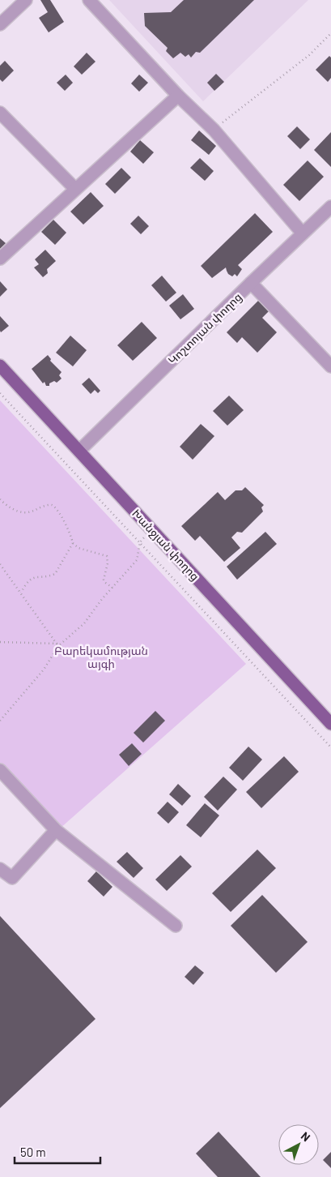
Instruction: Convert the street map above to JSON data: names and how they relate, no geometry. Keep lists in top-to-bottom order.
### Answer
{
  "streets": {
    "main road": ["Խանջյան փողոց"],
    "street": ["Կոշտոյան փողոց"]
  },
  "crossings": [
    ["Կոշտոյան փողոց", "Խանջյան փողոց"]
  ],
  "parks": ["Բարեկամության այգի"],
  "scale_bar": "50 m",
  "north": "top right"
}
